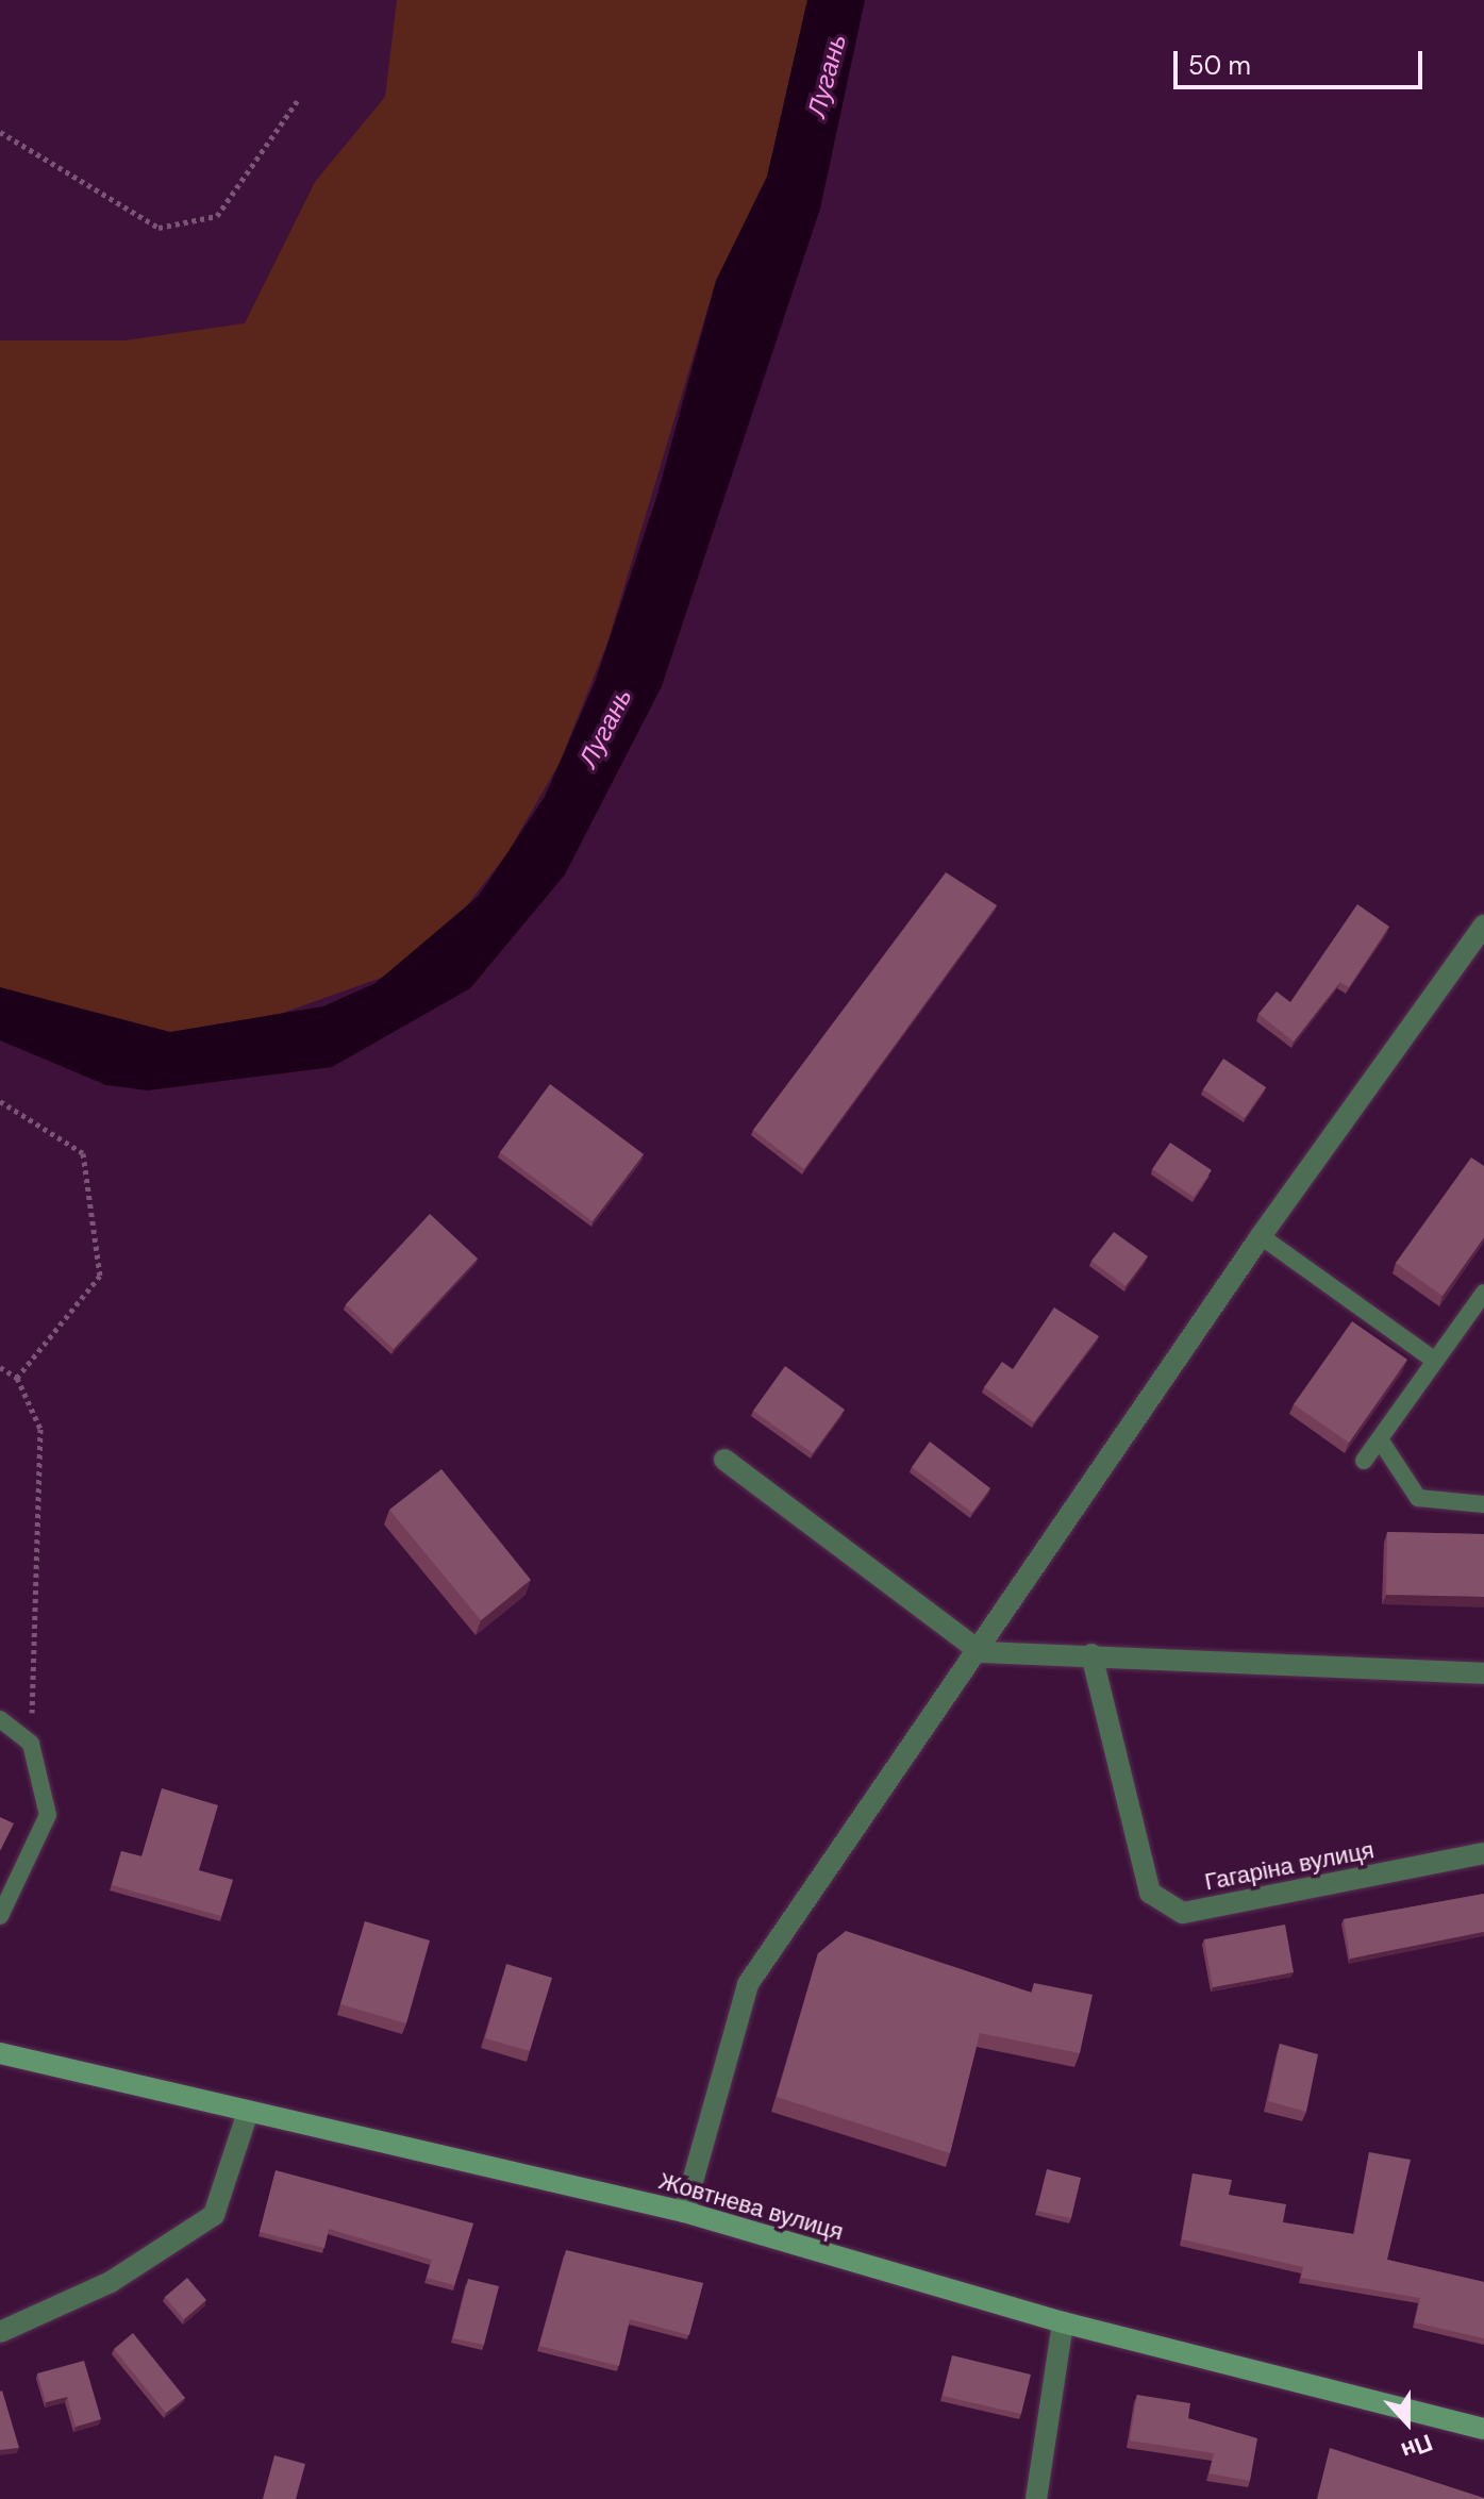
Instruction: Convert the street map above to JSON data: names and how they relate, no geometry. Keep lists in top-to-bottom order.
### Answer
{
  "streets": {
    "street": ["Гагаріна вулиця", "Жовтнева вулиця"]
  },
  "water": ["Лугань"],
  "scale_bar": "50 m",
  "north": "bottom"
}
